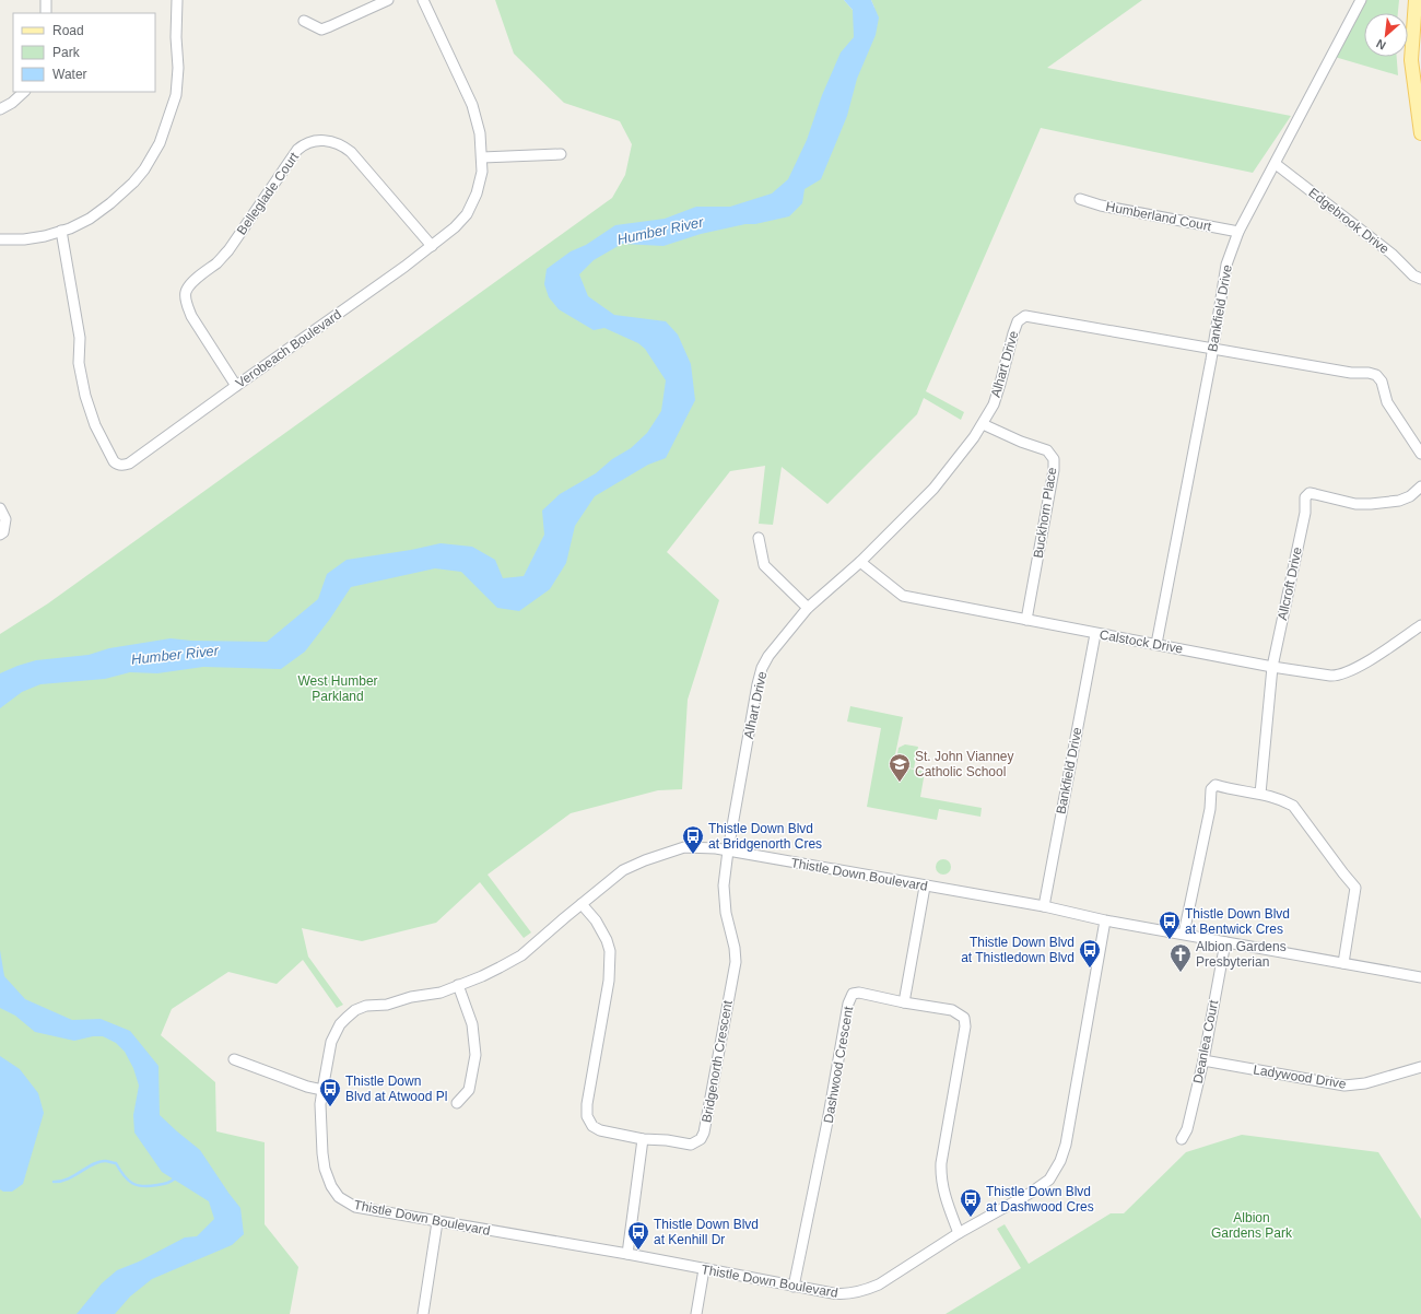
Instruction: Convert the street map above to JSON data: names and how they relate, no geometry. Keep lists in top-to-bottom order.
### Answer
{
  "streets": {
    "street": [
      "Belleglade Court",
      "Humberland Court",
      "Edgebrook Drive",
      "Bankfield Drive",
      "Verobeach Boulevard",
      "Alhart Drive",
      "Buckhorn Place",
      "Allcroft Drive",
      "Calstock Drive",
      "Thistle Down Boulevard",
      "Deanlea Court",
      "Bridgenorth Crescent",
      "Dashwood Crescent",
      "Ladywood Drive"
    ]
  },
  "crossings": [
    ["Belleglade Court", "Verobeach Boulevard"],
    ["Humberland Court", "Bankfield Drive"],
    ["Edgebrook Drive", "Bankfield Drive"],
    ["Bankfield Drive", "Alhart Drive"],
    ["Bankfield Drive", "Calstock Drive"],
    ["Bankfield Drive", "Thistle Down Boulevard"],
    ["Alhart Drive", "Buckhorn Place"],
    ["Alhart Drive", "Calstock Drive"],
    ["Alhart Drive", "Thistle Down Boulevard"],
    ["Alhart Drive", "Bridgenorth Crescent"],
    ["Buckhorn Place", "Calstock Drive"],
    ["Allcroft Drive", "Calstock Drive"],
    ["Thistle Down Boulevard", "Deanlea Court"],
    ["Thistle Down Boulevard", "Bridgenorth Crescent"],
    ["Thistle Down Boulevard", "Dashwood Crescent"],
    ["Deanlea Court", "Ladywood Drive"]
  ],
  "water": ["Humber River"],
  "parks": ["West Humber Parkland", "Albion Gardens Park"],
  "places": {
    "school or university": ["St. John Vianney Catholic School"],
    "bus stop": [
      "Thistle Down Blvd at Bridgenorth Cres",
      "Thistle Down Blvd at Bentwick Cres",
      "Thistle Down Blvd at Thistledown Blvd",
      "Thistle Down Blvd at Atwood Pl",
      "Thistle Down Blvd at Dashwood Cres",
      "Thistle Down Blvd at Kenhill Dr"
    ],
    "church": ["Albion Gardens Presbyterian"]
  },
  "legend": ["Road", "Park", "Water"],
  "north": "bottom left"
}
